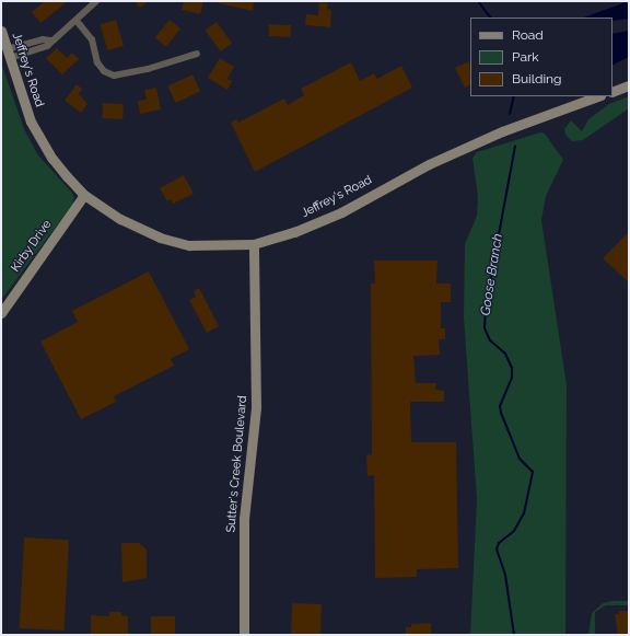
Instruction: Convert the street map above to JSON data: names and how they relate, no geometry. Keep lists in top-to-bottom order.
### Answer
{
  "streets": {
    "street": ["Jeffrey's Road", "Kirby Drive", "Sutter's Creek Boulevard"]
  },
  "crossings": [
    ["Jeffrey's Road", "Kirby Drive"],
    ["Jeffrey's Road", "Sutter's Creek Boulevard"]
  ],
  "water": ["Goose Branch"],
  "legend": ["Road", "Park", "Building"]
}
